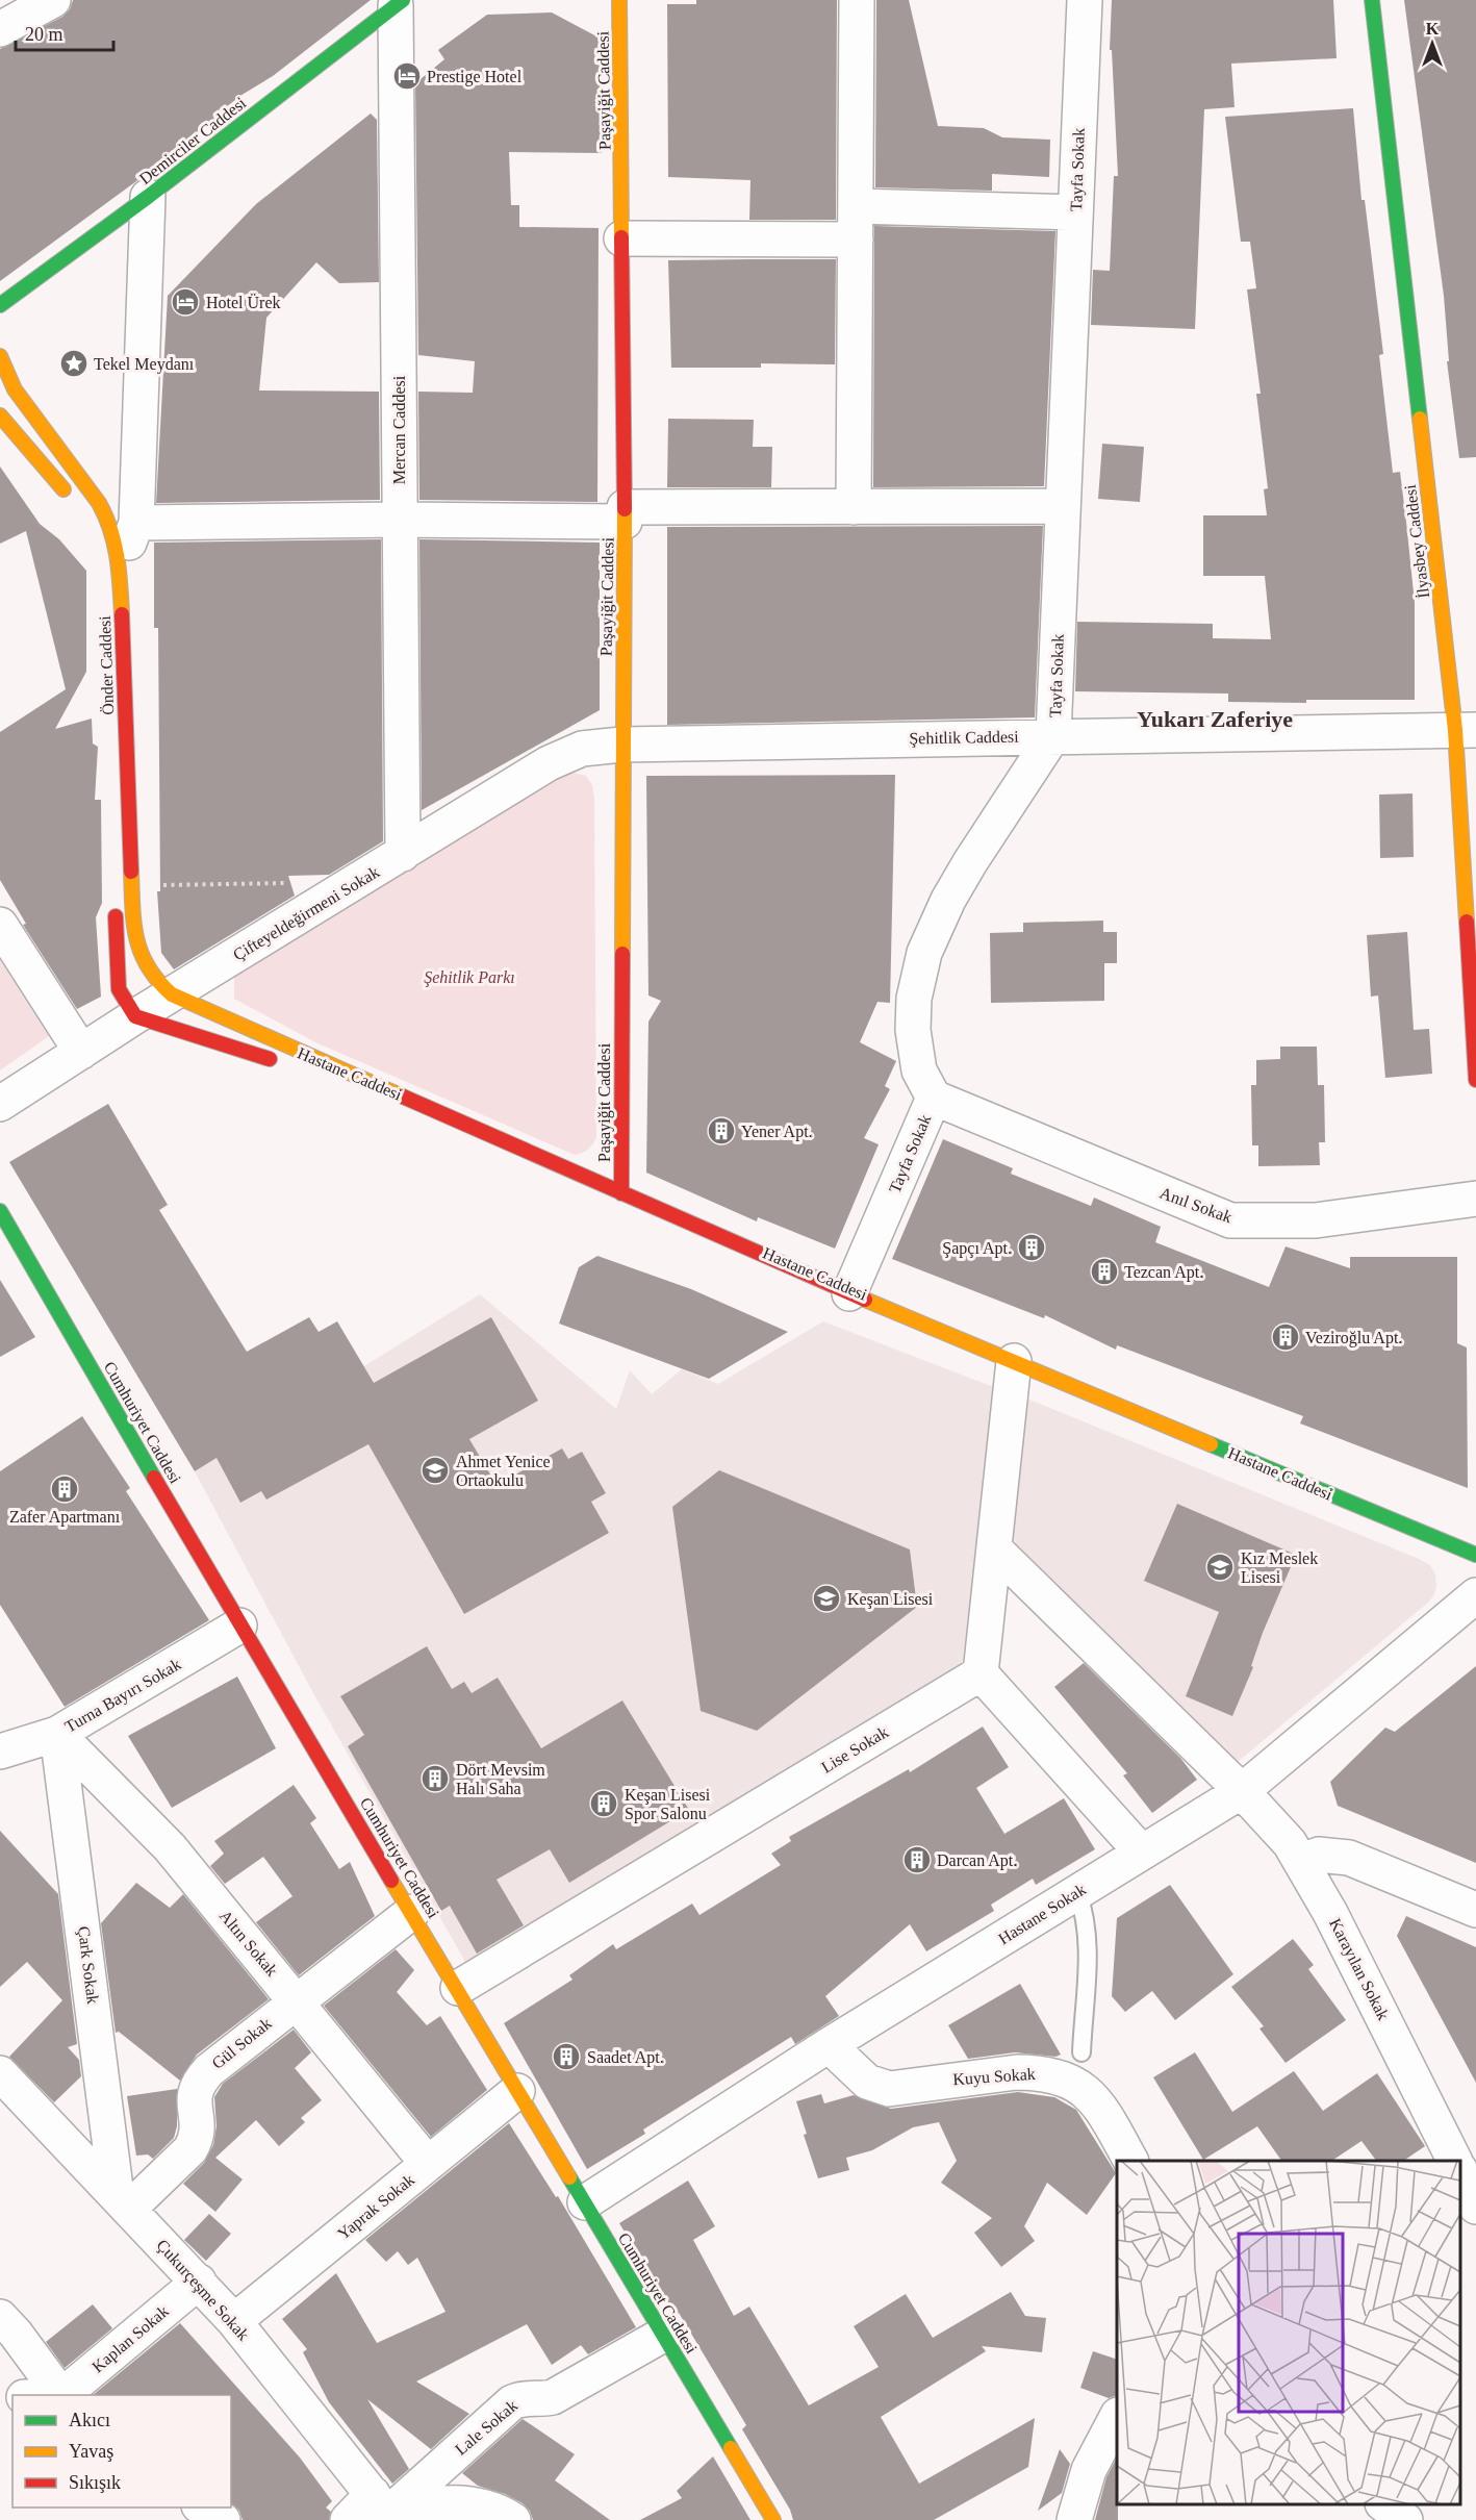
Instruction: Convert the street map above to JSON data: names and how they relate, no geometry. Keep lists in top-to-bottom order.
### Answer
{
  "streets": {
    "main road": [
      "Paşayiğit Caddesi",
      "Demirciler Caddesi",
      "İlyasbey Caddesi",
      "Önder Caddesi",
      "Hastane Caddesi",
      "Cumhuriyet Caddesi"
    ],
    "street": [
      "Tayfa Sokak",
      "Mercan Caddesi",
      "Şehitlik Caddesi",
      "Çifteyeldeğirmeni Sokak",
      "Anıl Sokak",
      "Turna Bayırı Sokak",
      "Lise Sokak",
      "Hastane Sokak",
      "Altın Sokak",
      "Çark Sokak",
      "Karayılan Sokak",
      "Gül Sokak",
      "Kuyu Sokak",
      "Yaprak Sokak",
      "Çukurçeşme Sokak",
      "Kaplan Sokak",
      "Lale Sokak"
    ]
  },
  "crossings": [
    ["Paşayiğit Caddesi", "Şehitlik Caddesi"],
    ["Paşayiğit Caddesi", "Çifteyeldeğirmeni Sokak"],
    ["Paşayiğit Caddesi", "Hastane Caddesi"],
    ["Demirciler Caddesi", "Mercan Caddesi"],
    ["Tayfa Sokak", "Şehitlik Caddesi"],
    ["Tayfa Sokak", "Hastane Caddesi"],
    ["Tayfa Sokak", "Anıl Sokak"],
    ["Mercan Caddesi", "Çifteyeldeğirmeni Sokak"],
    ["İlyasbey Caddesi", "Şehitlik Caddesi"],
    ["Önder Caddesi", "Çifteyeldeğirmeni Sokak"],
    ["Önder Caddesi", "Hastane Caddesi"],
    ["Şehitlik Caddesi", "Çifteyeldeğirmeni Sokak"],
    ["Çifteyeldeğirmeni Sokak", "Hastane Caddesi"],
    ["Cumhuriyet Caddesi", "Turna Bayırı Sokak"],
    ["Cumhuriyet Caddesi", "Lise Sokak"],
    ["Cumhuriyet Caddesi", "Hastane Sokak"],
    ["Cumhuriyet Caddesi", "Gül Sokak"],
    ["Cumhuriyet Caddesi", "Yaprak Sokak"],
    ["Cumhuriyet Caddesi", "Lale Sokak"],
    ["Turna Bayırı Sokak", "Altın Sokak"],
    ["Turna Bayırı Sokak", "Çark Sokak"],
    ["Hastane Sokak", "Karayılan Sokak"],
    ["Hastane Sokak", "Kuyu Sokak"],
    ["Altın Sokak", "Çark Sokak"],
    ["Altın Sokak", "Gül Sokak"],
    ["Altın Sokak", "Yaprak Sokak"],
    ["Çark Sokak", "Gül Sokak"],
    ["Çark Sokak", "Çukurçeşme Sokak"],
    ["Gül Sokak", "Çukurçeşme Sokak"],
    ["Yaprak Sokak", "Çukurçeşme Sokak"],
    ["Çukurçeşme Sokak", "Kaplan Sokak"],
    ["Çukurçeşme Sokak", "Lale Sokak"]
  ],
  "districts": ["Yukarı Zaferiye"],
  "parks": ["Şehitlik Parkı"],
  "places": {
    "hotel": ["Prestige Hotel", "Hotel Ürek"],
    "place": ["Tekel Meydanı"],
    "building": [
      "Yener Apt.",
      "Şapçı Apt.",
      "Tezcan Apt.",
      "Veziroğlu Apt.",
      "Zafer Apartmanı",
      "Dört Mevsim Halı Saha",
      "Keşan Lisesi Spor Salonu",
      "Darcan Apt.",
      "Saadet Apt."
    ],
    "school or university": ["Ahmet Yenice Ortaokulu", "Kız Meslek Lisesi", "Keşan Lisesi"]
  },
  "legend": ["Akıcı", "Yavaş", "Sıkışık"],
  "scale_bar": "20 m",
  "north": "top"
}
